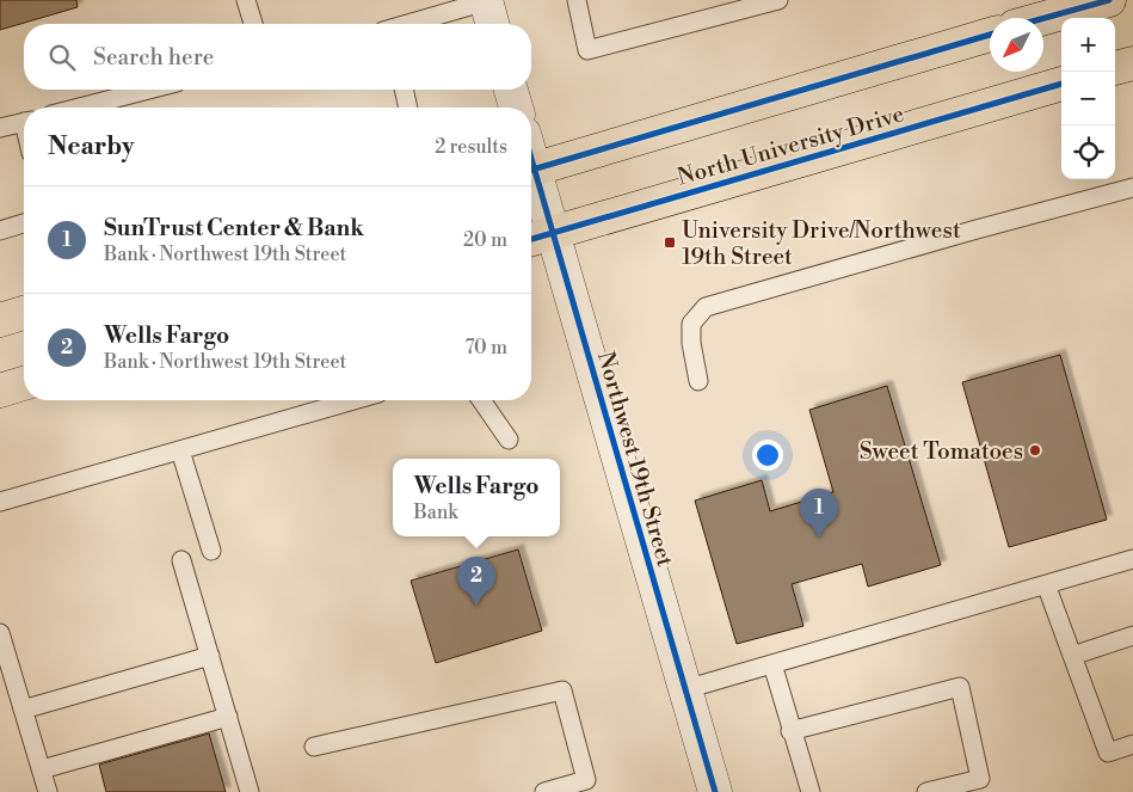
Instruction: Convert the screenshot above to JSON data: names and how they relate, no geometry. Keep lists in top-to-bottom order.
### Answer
{
  "streets": {
    "main road": ["North University Drive"],
    "street": ["Northwest 19th Street"]
  },
  "crossings": [
    ["North University Drive", "Northwest 19th Street"]
  ],
  "places": {
    "transit": ["University Drive/Northwest 19th Street"],
    "other": ["Sweet Tomatoes"]
  },
  "north": "bottom left",
  "page": {
    "map_buttons": ["+", "−"],
    "search": "Search here",
    "heading": ["Nearby", "2 results"],
    "list": [
      {
        "mark": "1",
        "name": "SunTrust Center & Bank",
        "note": "Bank · Northwest 19th Street",
        "value": "20 m"
      },
      {
        "mark": "2",
        "name": "Wells Fargo",
        "note": "Bank · Northwest 19th Street",
        "value": "70 m"
      }
    ],
    "popup": ["Wells Fargo", "Bank"],
    "pins": ["1", "2"]
  }
}
